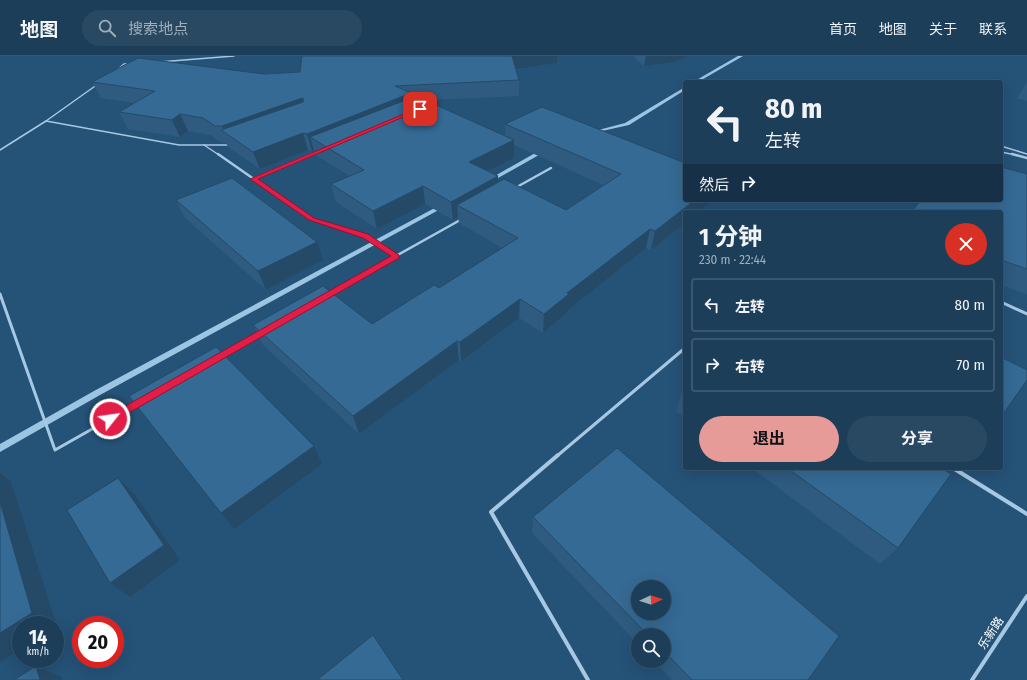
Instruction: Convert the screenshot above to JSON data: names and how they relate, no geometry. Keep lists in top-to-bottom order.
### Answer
{
  "streets": {
    "lane": ["乐新路"]
  },
  "north": "right",
  "page": {
    "header": "地图",
    "search": "搜索地点",
    "nav": [
      "首页",
      "地图",
      "关于",
      "联系"
    ],
    "turn": ["80 m", "左转"],
    "then": "然后",
    "heading": ["1 分钟", "230 m · 22:44"],
    "list": [
      {
        "name": "左转",
        "value": "80 m"
      },
      {
        "name": "右转",
        "value": "70 m"
      }
    ],
    "buttons": ["退出", "分享"],
    "speed": "14 km/h",
    "limit": "20"
  }
}
